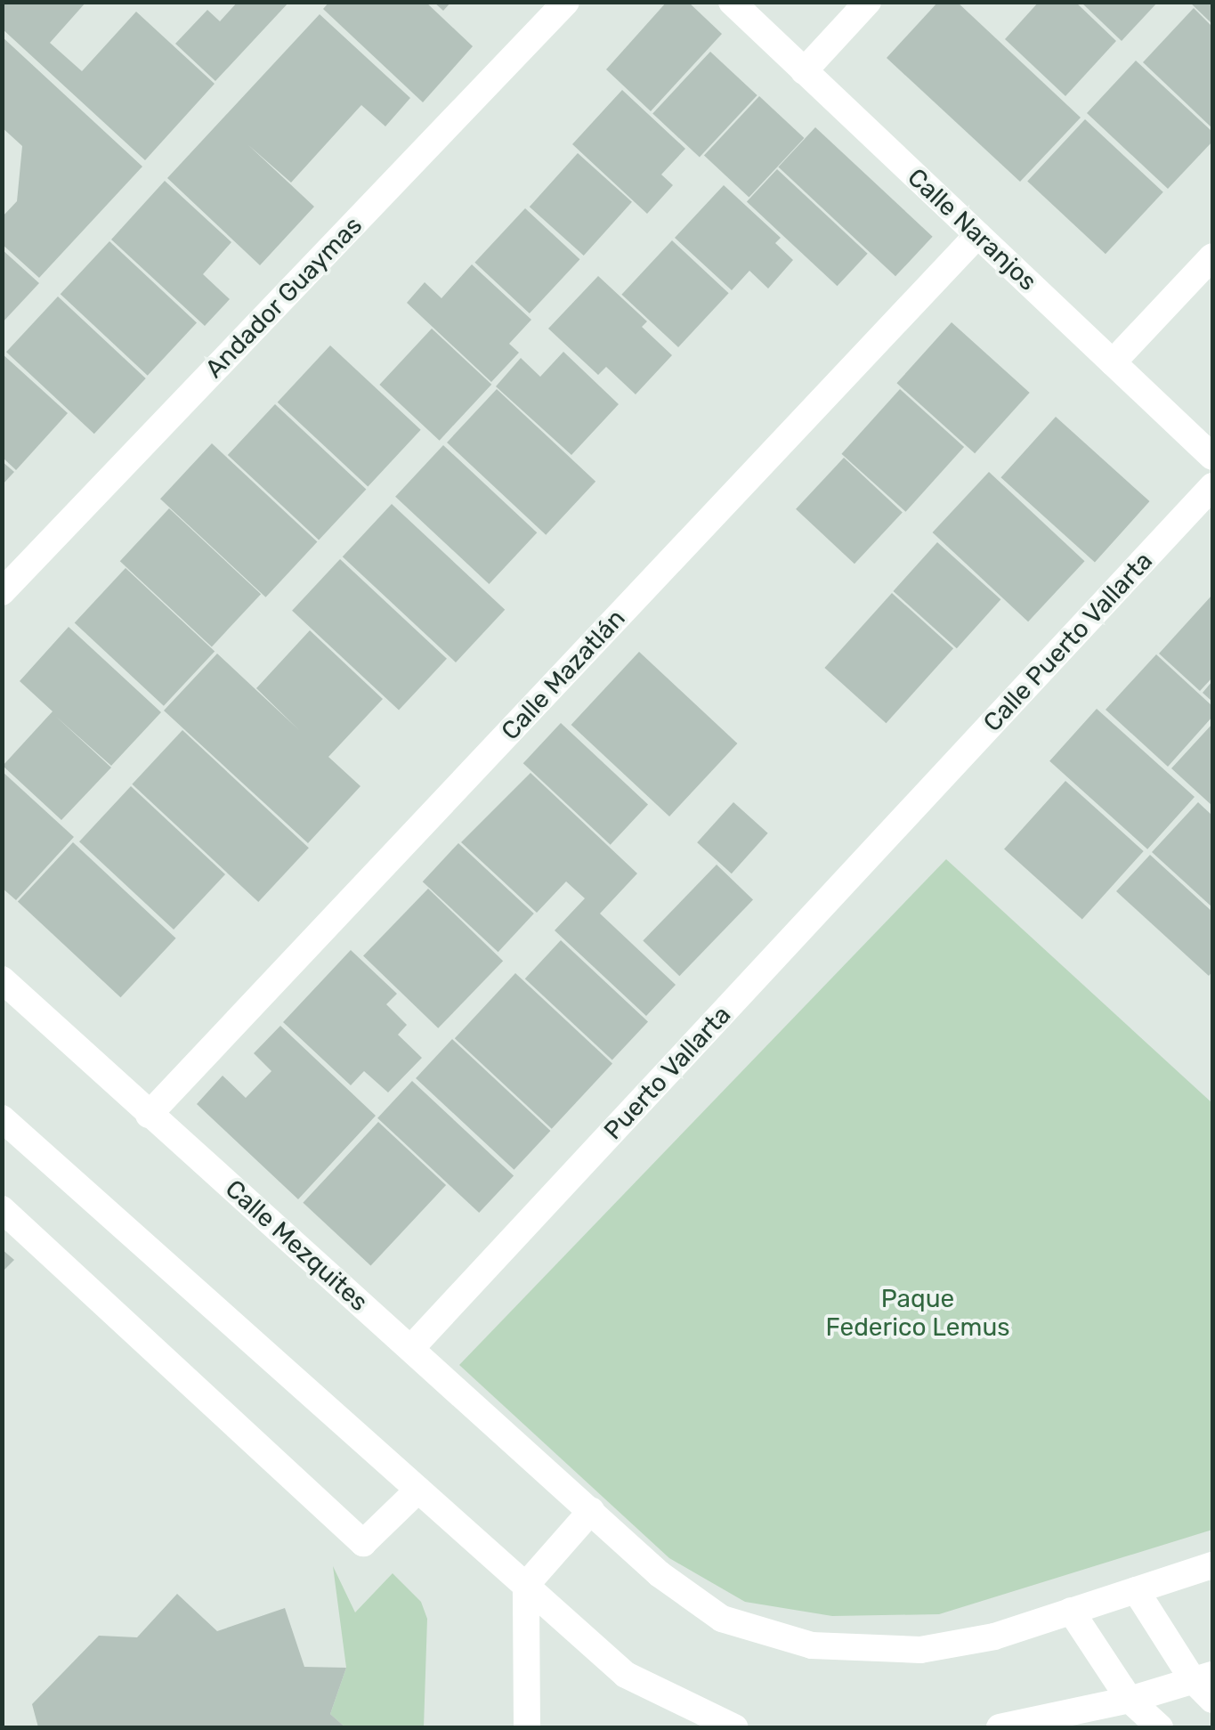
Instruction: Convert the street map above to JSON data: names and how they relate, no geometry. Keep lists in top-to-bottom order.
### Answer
{
  "streets": {
    "street": [
      "Calle Naranjos",
      "Andador Guaymas",
      "Calle Puerto Vallarta",
      "Calle Mazatlán",
      "Puerto Vallarta",
      "Calle Mezquites"
    ]
  },
  "crossings": [
    ["Calle Naranjos", "Calle Mazatlán"],
    ["Calle Puerto Vallarta", "Puerto Vallarta"],
    ["Calle Mazatlán", "Calle Mezquites"],
    ["Puerto Vallarta", "Calle Mezquites"]
  ],
  "parks": ["Paque Federico Lemus"]
}
